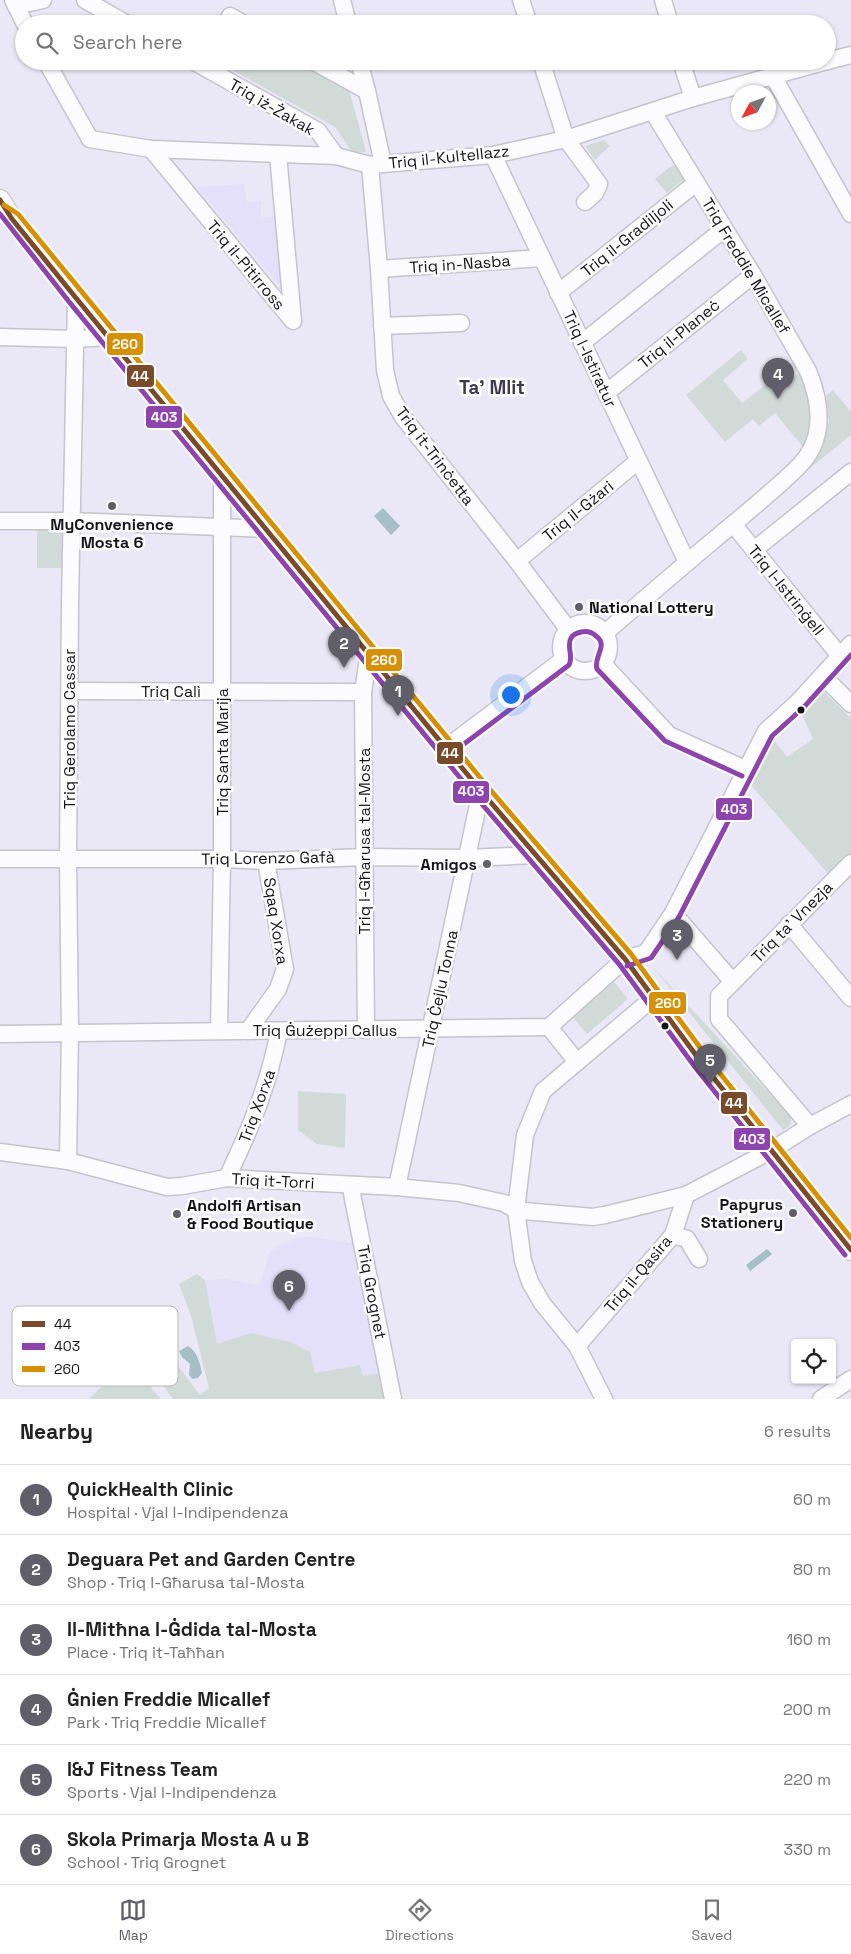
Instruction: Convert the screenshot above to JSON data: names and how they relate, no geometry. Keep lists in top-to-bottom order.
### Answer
{
  "streets": {
    "street": [
      "Triq iż-Żakak",
      "Triq il-Kultellazz",
      "Triq il-Gradiljoli",
      "Triq in-Nasba",
      "Triq il-Pitirross",
      "Triq Freddie Micallef",
      "Triq il-Planeċ",
      "Triq l-Istiratur",
      "Triq it-Trinċetta",
      "Triq il-Gżari",
      "Triq l-Istrinġell",
      "Triq Calì",
      "Triq Gerolamo Cassar",
      "Triq Santa Marija",
      "Triq l-Għarusa tal-Mosta",
      "Triq Lorenzo Gafà",
      "Sqaq Xorxa",
      "Triq ta' Vnezja",
      "Triq Ċejlu Tonna",
      "Triq Ġużeppi Callus",
      "Triq Xorxa",
      "Triq it-Torri",
      "Triq il-Qasira",
      "Triq Grognet"
    ]
  },
  "crossings": [
    ["Triq iż-Żakak", "Triq il-Kultellazz"],
    ["Triq il-Kultellazz", "Triq il-Pitirross"],
    ["Triq il-Kultellazz", "Triq Freddie Micallef"],
    ["Triq il-Kultellazz", "Triq l-Istiratur"],
    ["Triq il-Kultellazz", "Triq it-Trinċetta"],
    ["Triq il-Gradiljoli", "Triq Freddie Micallef"],
    ["Triq il-Gradiljoli", "Triq l-Istiratur"],
    ["Triq in-Nasba", "Triq l-Istiratur"],
    ["Triq in-Nasba", "Triq it-Trinċetta"],
    ["Triq Freddie Micallef", "Triq il-Planeċ"],
    ["Triq Freddie Micallef", "Triq l-Istiratur"],
    ["Triq Freddie Micallef", "Triq it-Trinċetta"],
    ["Triq Freddie Micallef", "Triq l-Istrinġell"],
    ["Triq il-Planeċ", "Triq l-Istiratur"],
    ["Triq l-Istiratur", "Triq il-Gżari"],
    ["Triq it-Trinċetta", "Triq il-Gżari"],
    ["Triq Calì", "Triq Gerolamo Cassar"],
    ["Triq Calì", "Triq Santa Marija"],
    ["Triq Calì", "Triq l-Għarusa tal-Mosta"],
    ["Triq Gerolamo Cassar", "Triq Lorenzo Gafà"],
    ["Triq Gerolamo Cassar", "Triq Ġużeppi Callus"],
    ["Triq Gerolamo Cassar", "Triq it-Torri"],
    ["Triq Santa Marija", "Triq Lorenzo Gafà"],
    ["Triq Santa Marija", "Triq Ġużeppi Callus"],
    ["Triq l-Għarusa tal-Mosta", "Triq Lorenzo Gafà"],
    ["Triq l-Għarusa tal-Mosta", "Triq Ġużeppi Callus"],
    ["Triq Lorenzo Gafà", "Sqaq Xorxa"],
    ["Triq Lorenzo Gafà", "Triq Ċejlu Tonna"],
    ["Sqaq Xorxa", "Triq Ġużeppi Callus"],
    ["Triq ta' Vnezja", "Triq it-Torri"],
    ["Triq Ċejlu Tonna", "Triq Ġużeppi Callus"],
    ["Triq Ċejlu Tonna", "Triq it-Torri"],
    ["Triq Ġużeppi Callus", "Triq Xorxa"],
    ["Triq Xorxa", "Triq it-Torri"],
    ["Triq it-Torri", "Triq il-Qasira"],
    ["Triq it-Torri", "Triq Grognet"]
  ],
  "districts": ["Ta' Mlit"],
  "places": [
    "MyConvenience Mosta 6",
    "National Lottery",
    "Amigos",
    "Papyrus Stationery",
    "Andolfi Artisan & Food Boutique"
  ],
  "lines": ["transit line 44", "transit line 260", "transit line 403"],
  "legend": ["44", "403", "260"],
  "north": "bottom left",
  "page": {
    "search": "Search here",
    "pins": [
      "4",
      "2",
      "1",
      "3",
      "5",
      "6"
    ],
    "heading": ["Nearby", "6 results"],
    "list": [
      {
        "mark": "1",
        "name": "QuickHealth Clinic",
        "note": "Hospital · Vjal l-Indipendenza",
        "value": "60 m"
      },
      {
        "mark": "2",
        "name": "Deguara Pet and Garden Centre",
        "note": "Shop · Triq l-Għarusa tal-Mosta",
        "value": "80 m"
      },
      {
        "mark": "3",
        "name": "Il-Mitħna l-Ġdida tal-Mosta",
        "note": "Place · Triq it-Taħħan",
        "value": "160 m"
      },
      {
        "mark": "4",
        "name": "Ġnien Freddie Micallef",
        "note": "Park · Triq Freddie Micallef",
        "value": "200 m"
      },
      {
        "mark": "5",
        "name": "I&J Fitness Team",
        "note": "Sports · Vjal l-Indipendenza",
        "value": "220 m"
      },
      {
        "mark": "6",
        "name": "Skola Primarja Mosta A u B",
        "note": "School · Triq Grognet",
        "value": "330 m"
      }
    ],
    "nav": ["Map", "Directions", "Saved"]
  }
}
